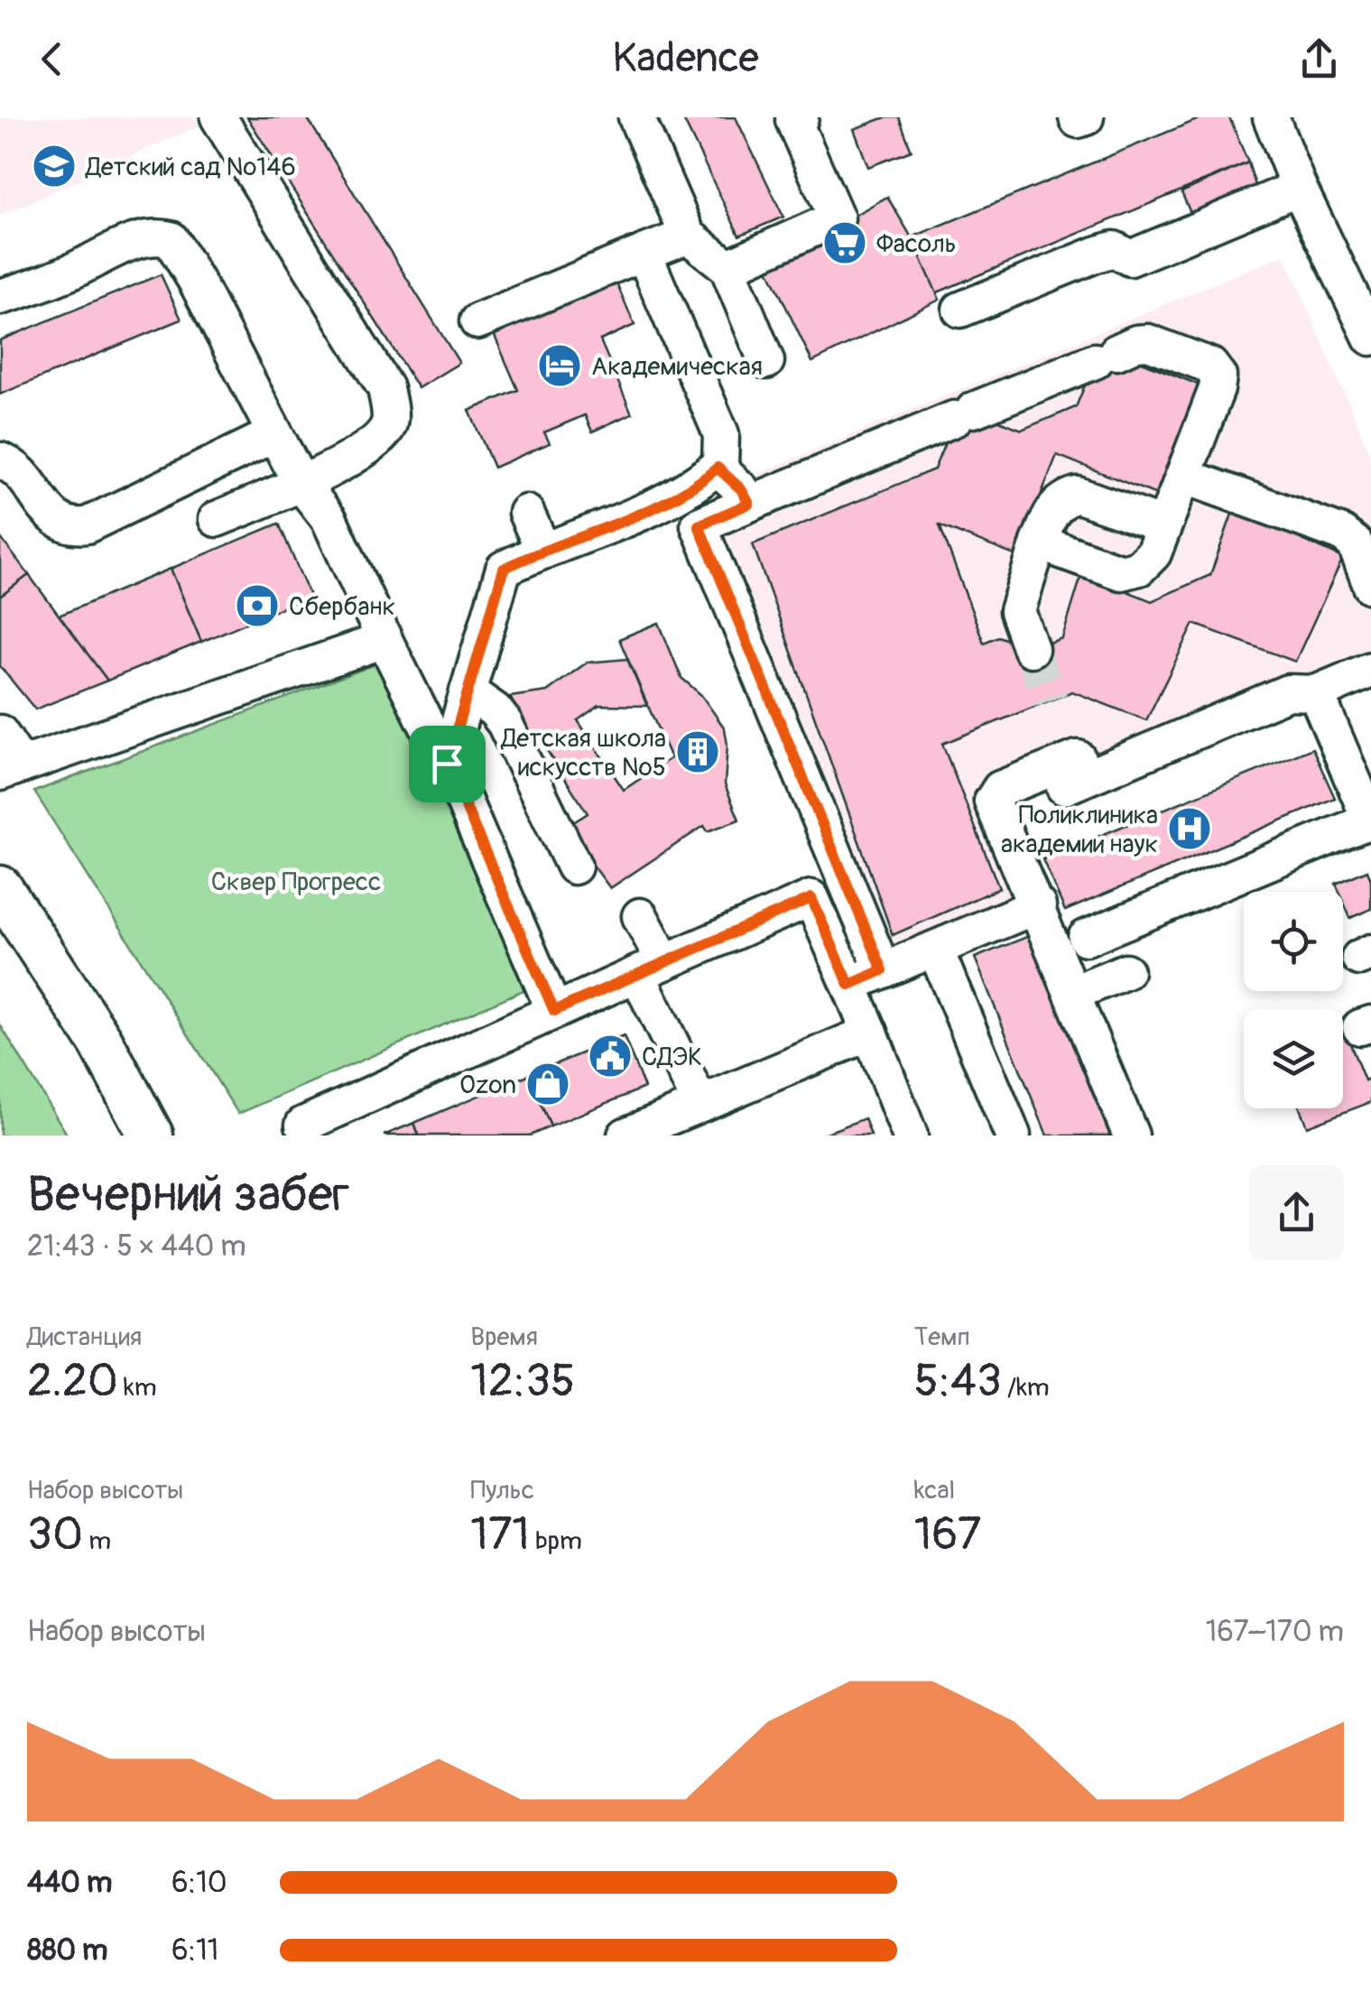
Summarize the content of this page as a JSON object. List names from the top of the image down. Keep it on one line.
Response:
{"parks":["Сквер Прогресс"],"places":{"school or university":["Детский сад №146"],"supermarket":["Фасоль"],"hotel":["Академическая"],"bank":["Сбербанк"],"building":["Детская школа искусств №5"],"hospital":["Поликлиника академии наук"],"public building":["СДЭК"],"shop":["Ozon"]},"page":{"header":"Kadence","heading":["Вечерний забег","21:43 · 5 × 440 m"],"stats":[["Дистанция","2.20 km"],["Время","12:35"],["Темп","5:43 /km"],["Набор высоты","30 m"],["Пульс","171 bpm"],["kcal","167"]],"chart":["Набор высоты","167–170 m"],"list":[{"name":"440 m","note":"6:10"},{"name":"880 m","note":"6:11"}]}}
